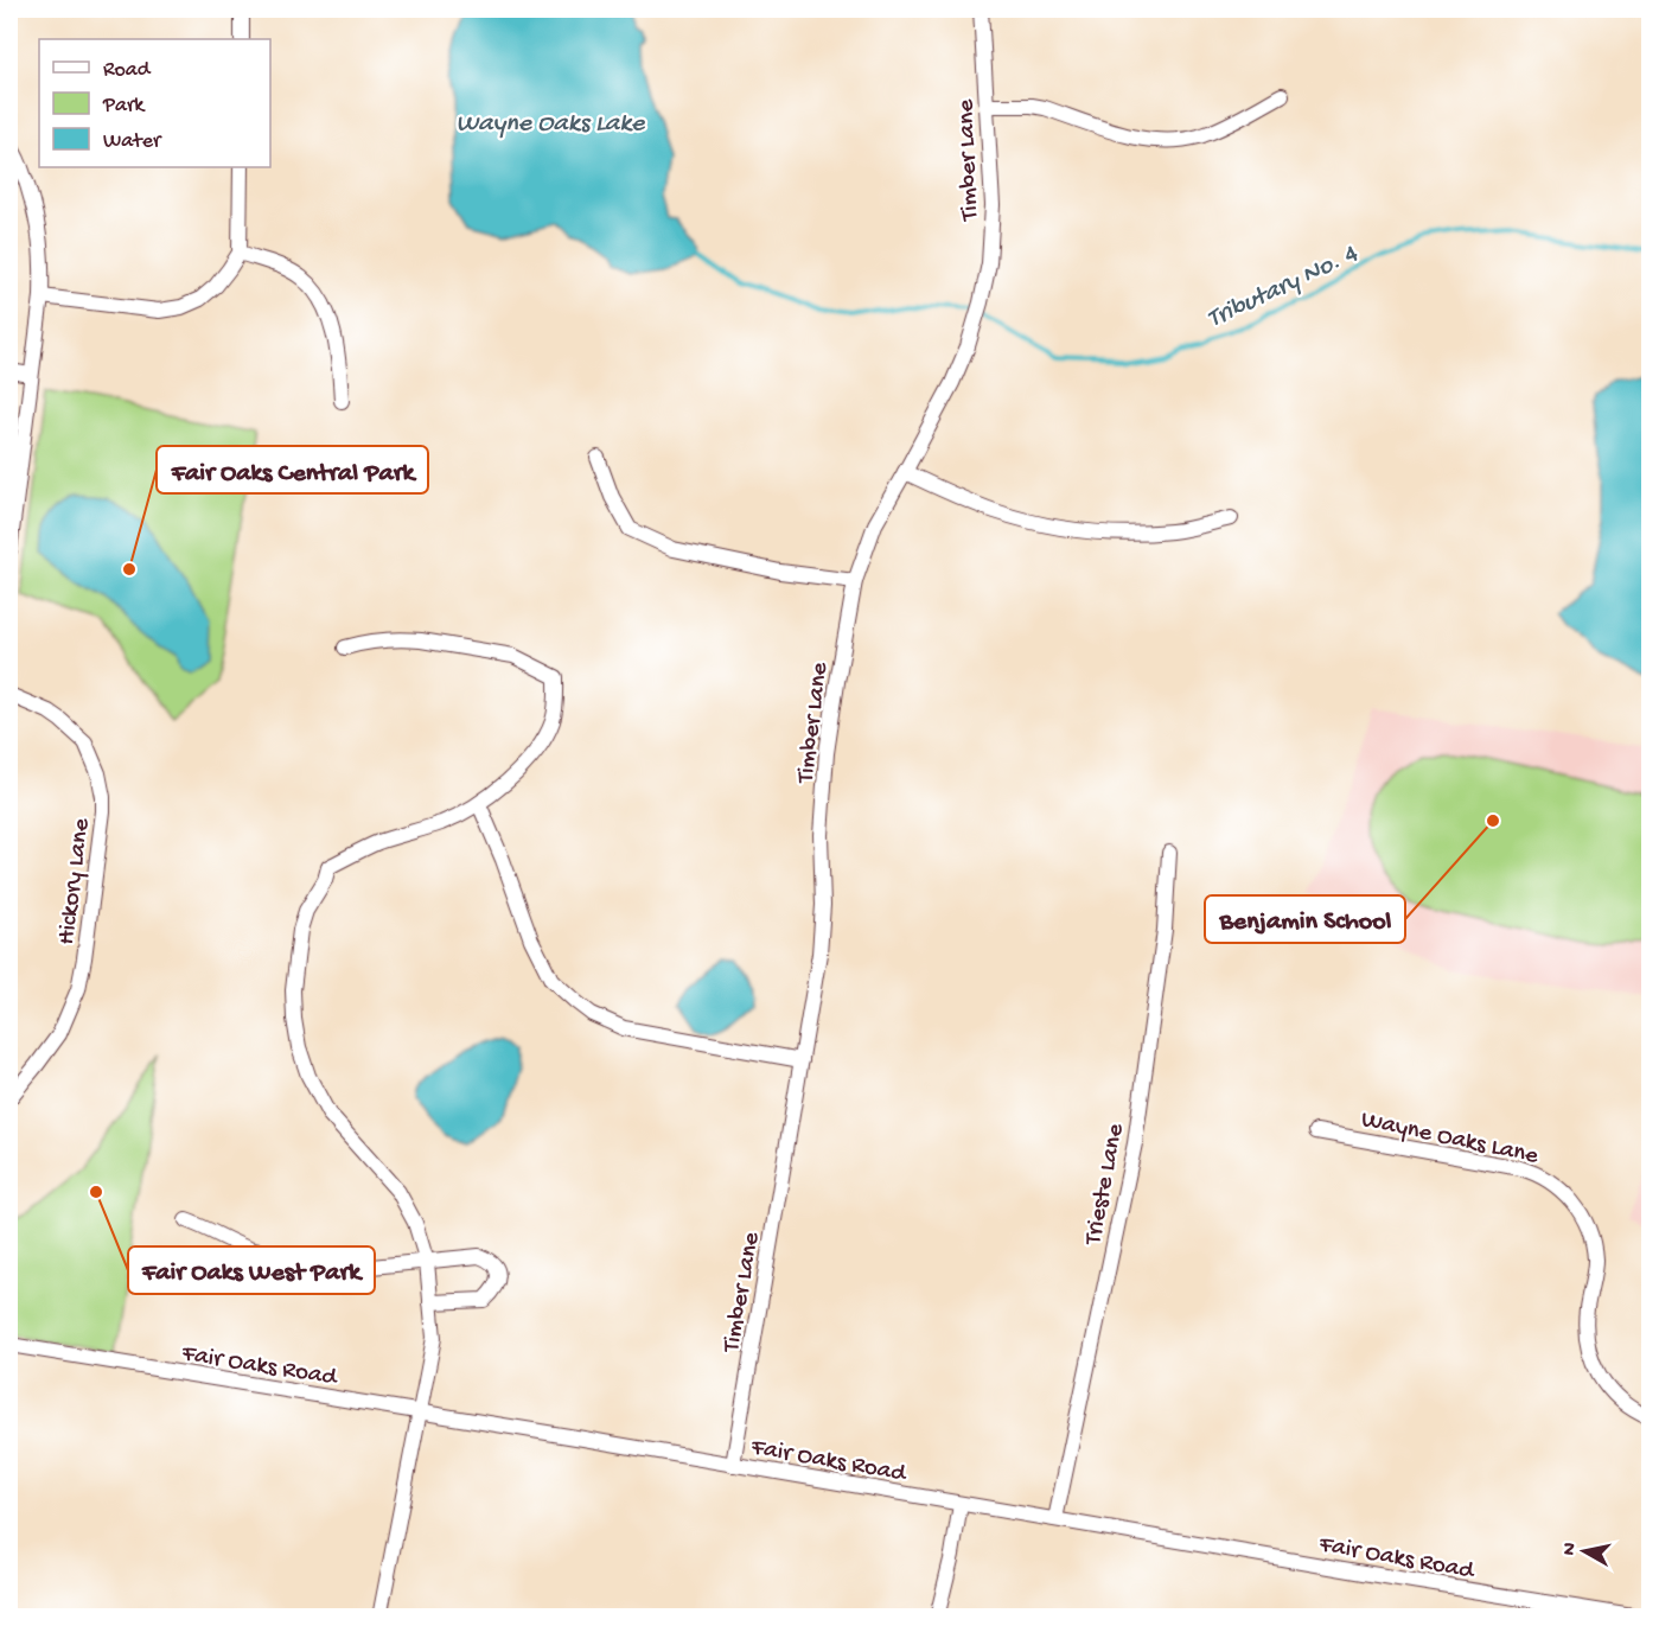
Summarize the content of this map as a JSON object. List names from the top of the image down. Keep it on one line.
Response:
{"streets":{"street":["Timber Lane","Hickory Lane","Wayne Oaks Lane","Trieste Lane","Fair Oaks Road"]},"crossings":[["Timber Lane","Fair Oaks Road"],["Trieste Lane","Fair Oaks Road"]],"water":["Wayne Oaks Lake","Tributary No. 4"],"places":["Fair Oaks Central Park","Benjamin School","Fair Oaks West Park"],"legend":["Road","Park","Water"],"north":"left"}
